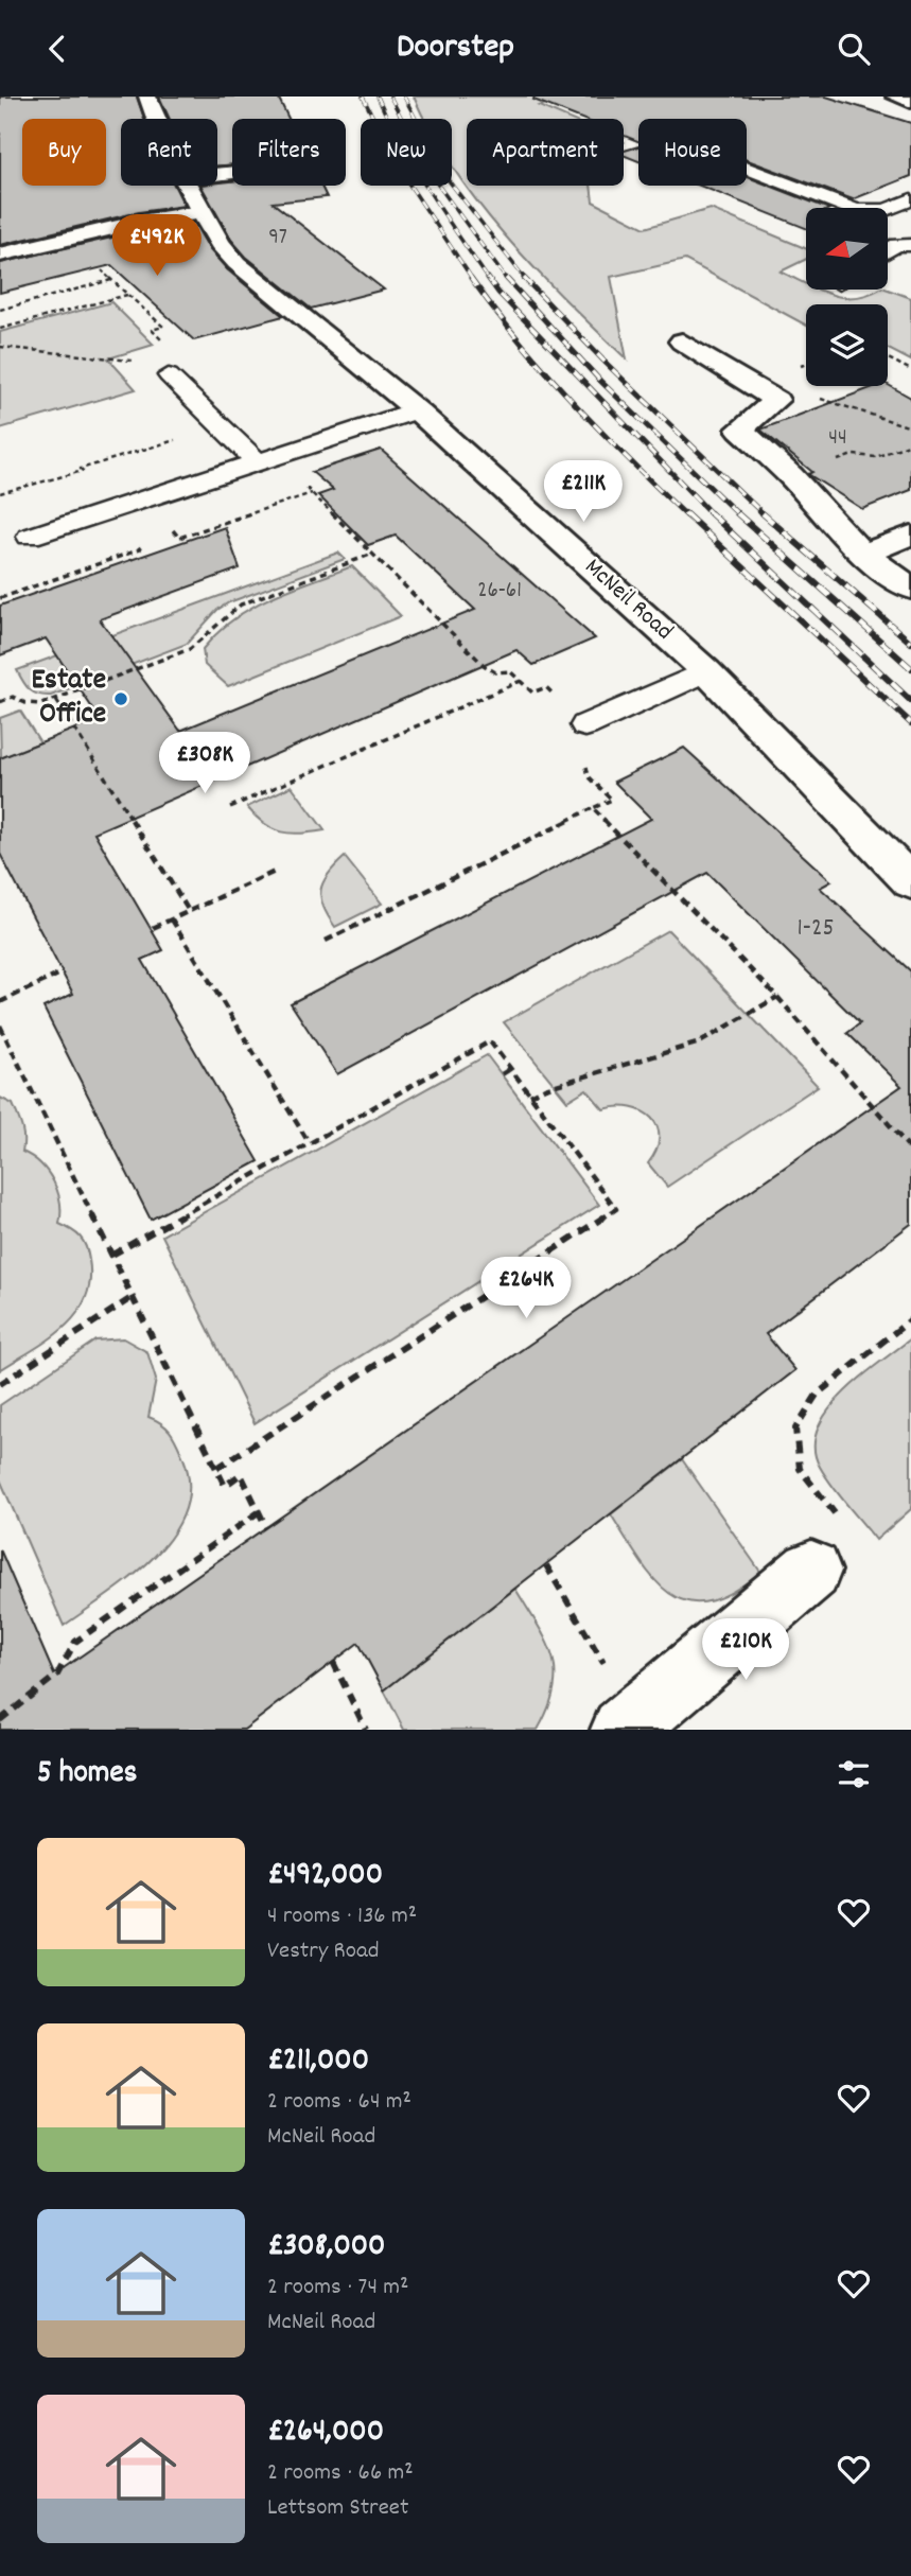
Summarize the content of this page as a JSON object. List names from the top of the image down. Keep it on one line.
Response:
{"streets":{"street":["McNeil Road"]},"places":["Estate Office"],"house_numbers":["97","44","26-61","1-25"],"north":"left","page":{"header":"Doorstep","chip":["Buy","Rent","Filters","New","Apartment","House"],"price":["£492K","£211K","£308K","£264K","£210K"],"heading":"5 homes","list":[{"name":"£492,000","note":"4 rooms · 136 m² · Vestry Road"},{"name":"£211,000","note":"2 rooms · 64 m² · McNeil Road"},{"name":"£308,000","note":"2 rooms · 74 m² · McNeil Road"},{"name":"£264,000","note":"2 rooms · 66 m² · Lettsom Street"}]}}
